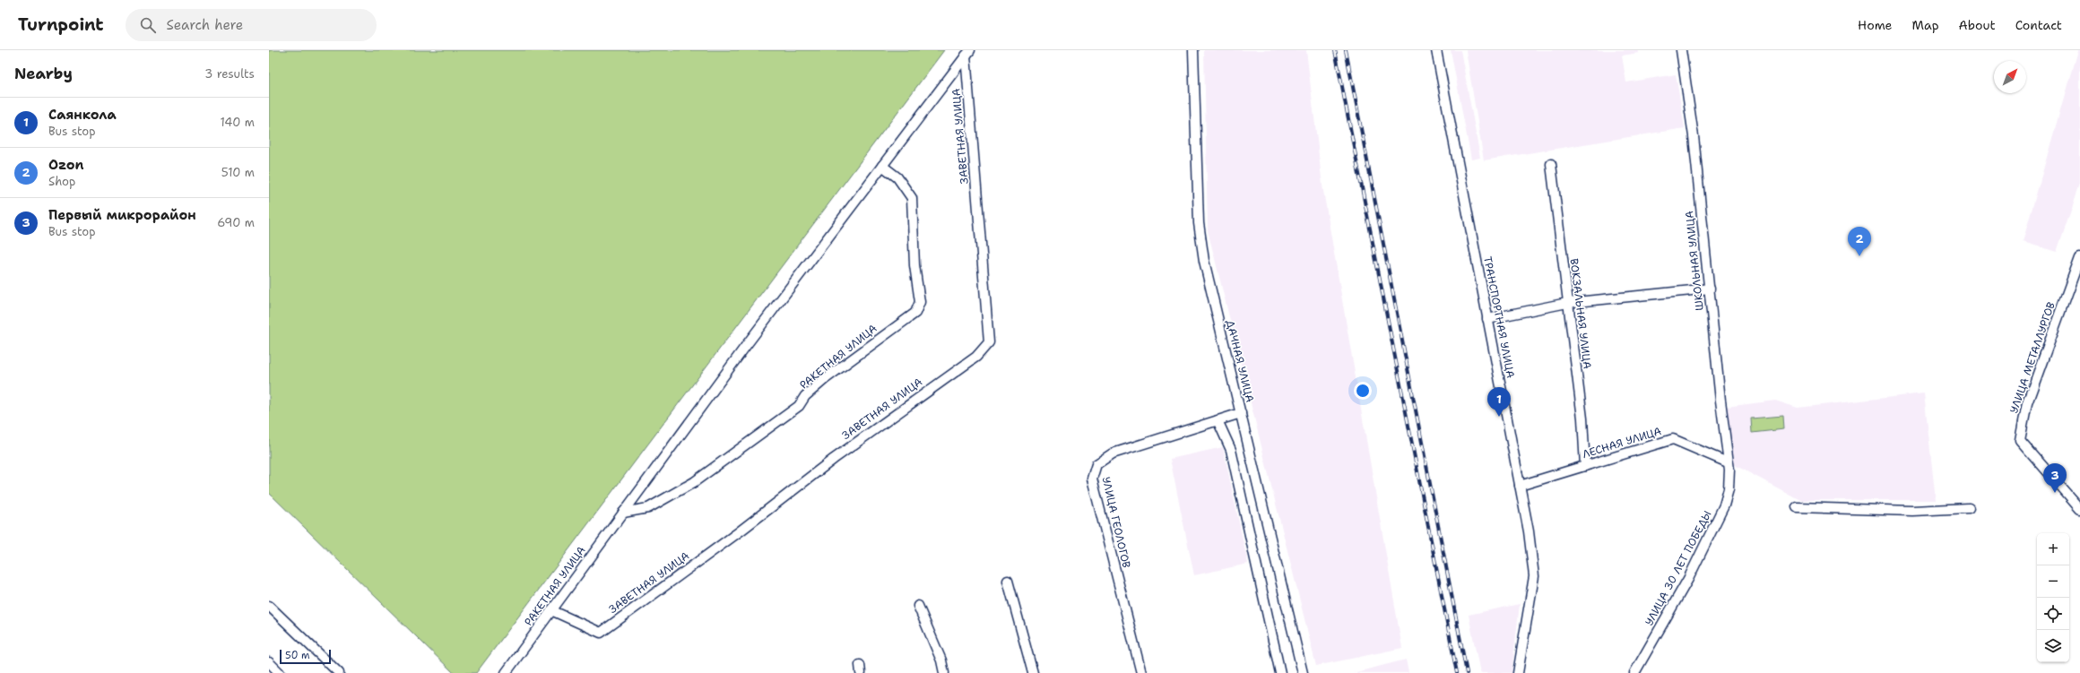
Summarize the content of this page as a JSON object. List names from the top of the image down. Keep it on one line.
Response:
{"streets":{"street":["ЗАВЕТНАЯ УЛИЦА","ШКОЛЬНАЯ УЛИЦА","ВОКЗАЛЬНАЯ УЛИЦА","ТРАНСПОРТНАЯ УЛИЦА","РАКЕТНАЯ УЛИЦА","УЛИЦА МЕТАЛЛУРГОВ","ДАЧНАЯ УЛИЦА","ЛЕСНАЯ УЛИЦА","УЛИЦА ГЕОЛОГОВ","УЛИЦА 30 ЛЕТ ПОБЕДЫ"]},"crossings":[["ЗАВЕТНАЯ УЛИЦА","РАКЕТНАЯ УЛИЦА"],["ШКОЛЬНАЯ УЛИЦА","ЛЕСНАЯ УЛИЦА"],["ШКОЛЬНАЯ УЛИЦА","УЛИЦА 30 ЛЕТ ПОБЕДЫ"],["ВОКЗАЛЬНАЯ УЛИЦА","ЛЕСНАЯ УЛИЦА"],["ТРАНСПОРТНАЯ УЛИЦА","ЛЕСНАЯ УЛИЦА"],["ДАЧНАЯ УЛИЦА","УЛИЦА ГЕОЛОГОВ"],["ЛЕСНАЯ УЛИЦА","УЛИЦА 30 ЛЕТ ПОБЕДЫ"]],"scale_bar":"50 m","north":"top right","page":{"header":"Turnpoint","search":"Search here","nav":["Home","Map","About","Contact"],"heading":["Nearby","3 results"],"list":[{"mark":"1","name":"Саянкола","note":"Bus stop","value":"140 m"},{"mark":"2","name":"Ozon","note":"Shop","value":"510 m"},{"mark":"3","name":"Первый микрорайон","note":"Bus stop","value":"690 m"}],"pins":["2","1","3"],"map_buttons":["+","−"],"scale":"50 m"}}
